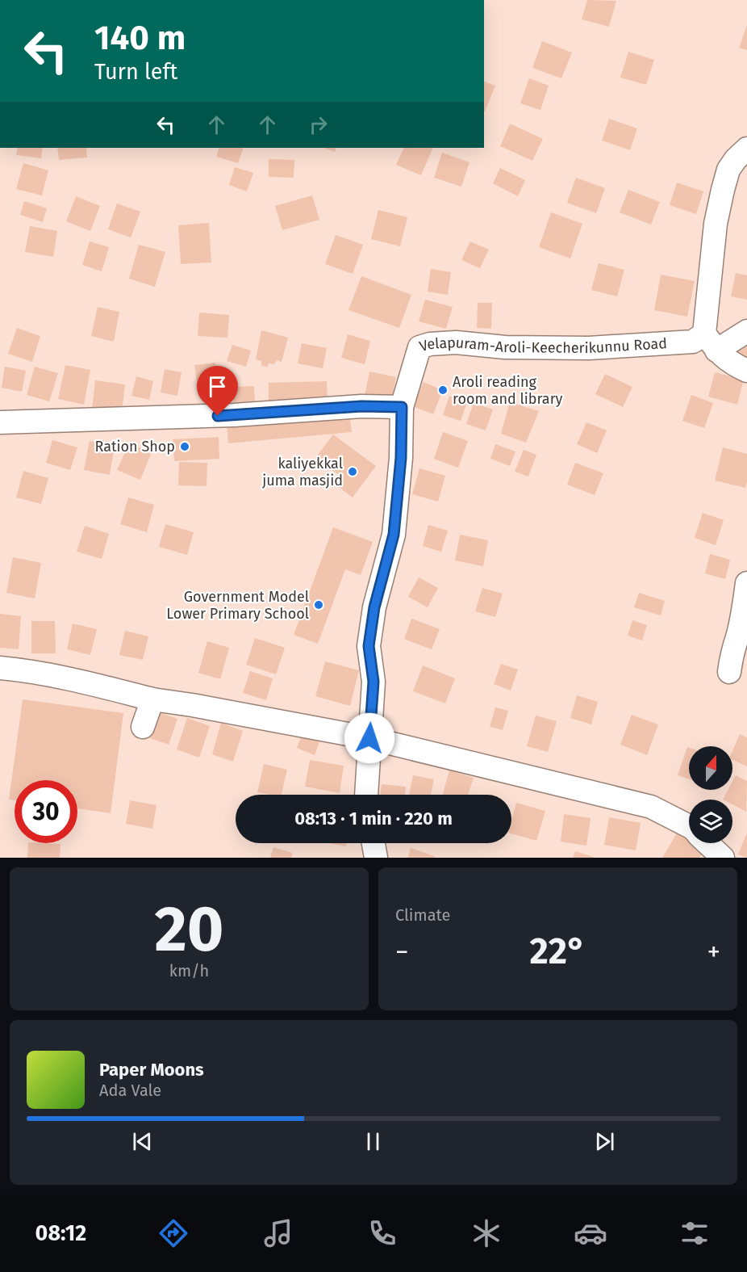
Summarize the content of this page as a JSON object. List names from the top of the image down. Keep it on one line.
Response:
{"streets":{"street":["Velapuram-Aroli-Keecherikunnu Road"]},"places":["Aroli reading room and library","Ration Shop","kaliyekkal juma masjid","Government Model Lower Primary School"],"north":"top","page":{"turn":["140 m","Turn left"],"limit":"30","trip":"08:13 · 1 min · 220 m","tile":[["20","km/h"],"Climate"],"heat":["−","22°","+"],"song":["Paper Moons","Ada Vale"],"tabs":"08:12"}}
